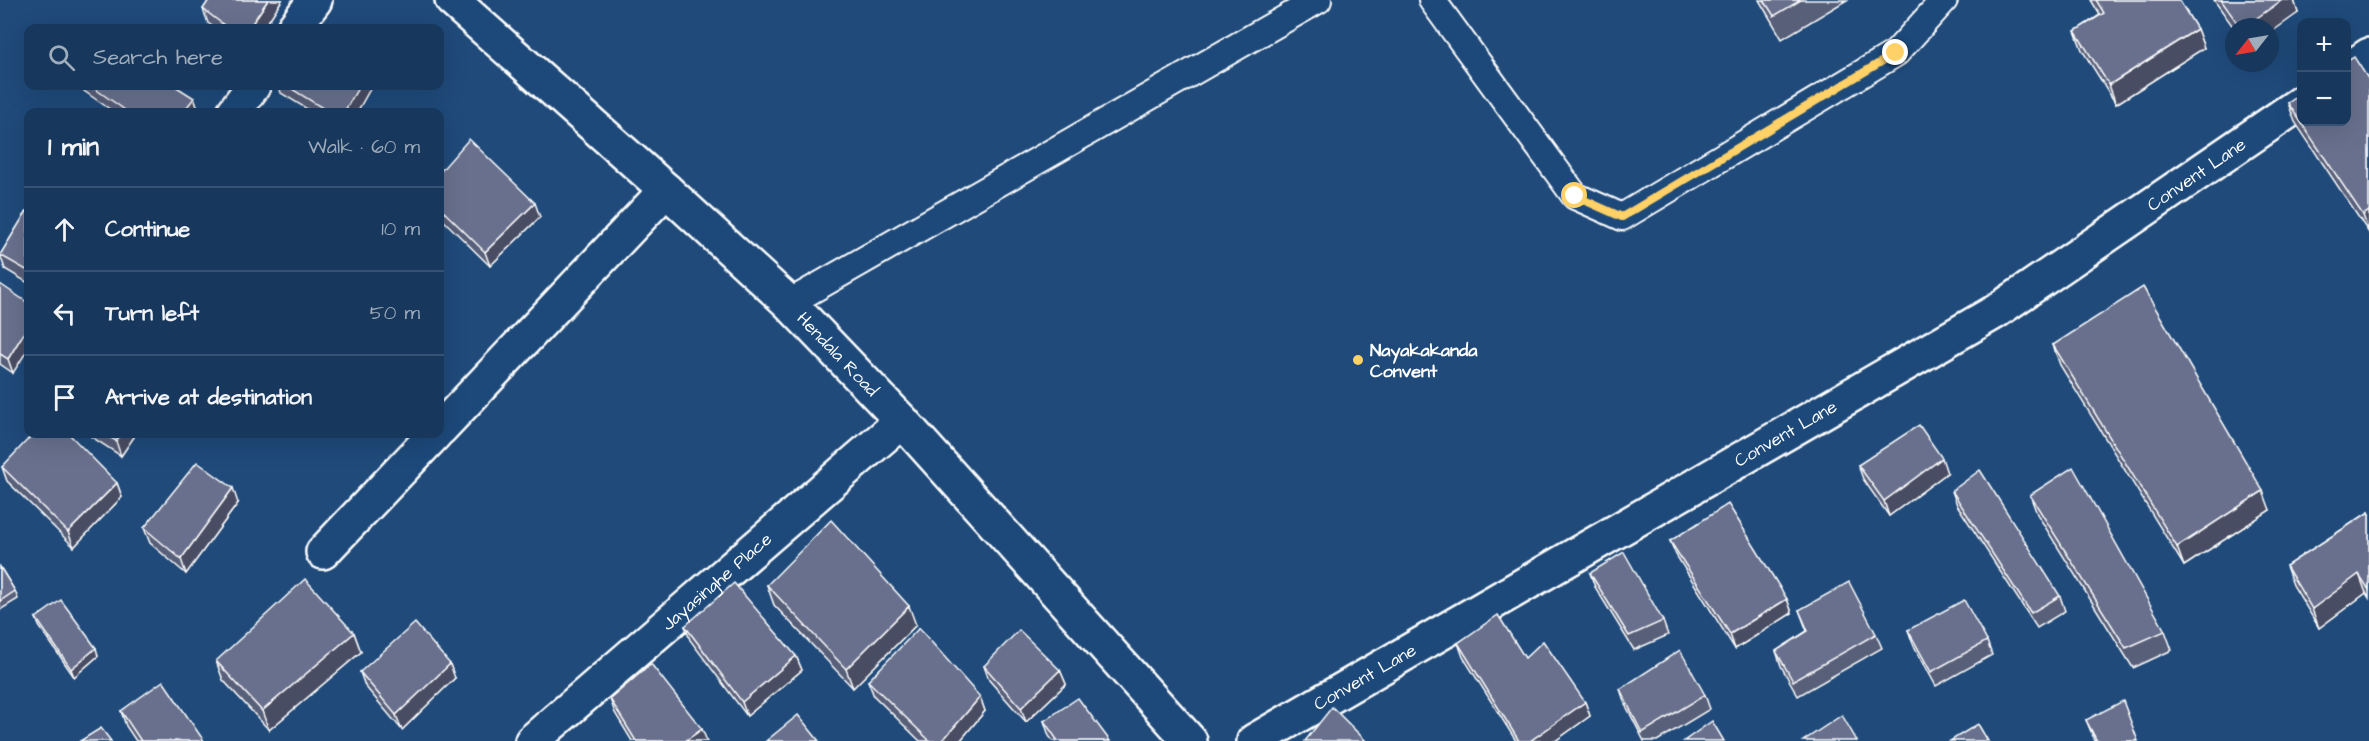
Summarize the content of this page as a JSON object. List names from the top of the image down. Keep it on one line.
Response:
{"streets":{"street":["Convent Lane","Hendala Road","Jayasinghe Place"]},"crossings":[["Hendala Road","Jayasinghe Place"]],"places":["Nayakakanda Convent"],"north":"bottom left","page":{"map_buttons":["+","−"],"search":"Search here","heading":["1 min","Walk · 60 m"],"list":[["Continue","10 m"],["Turn left","50 m"],"Arrive at destination"]}}
